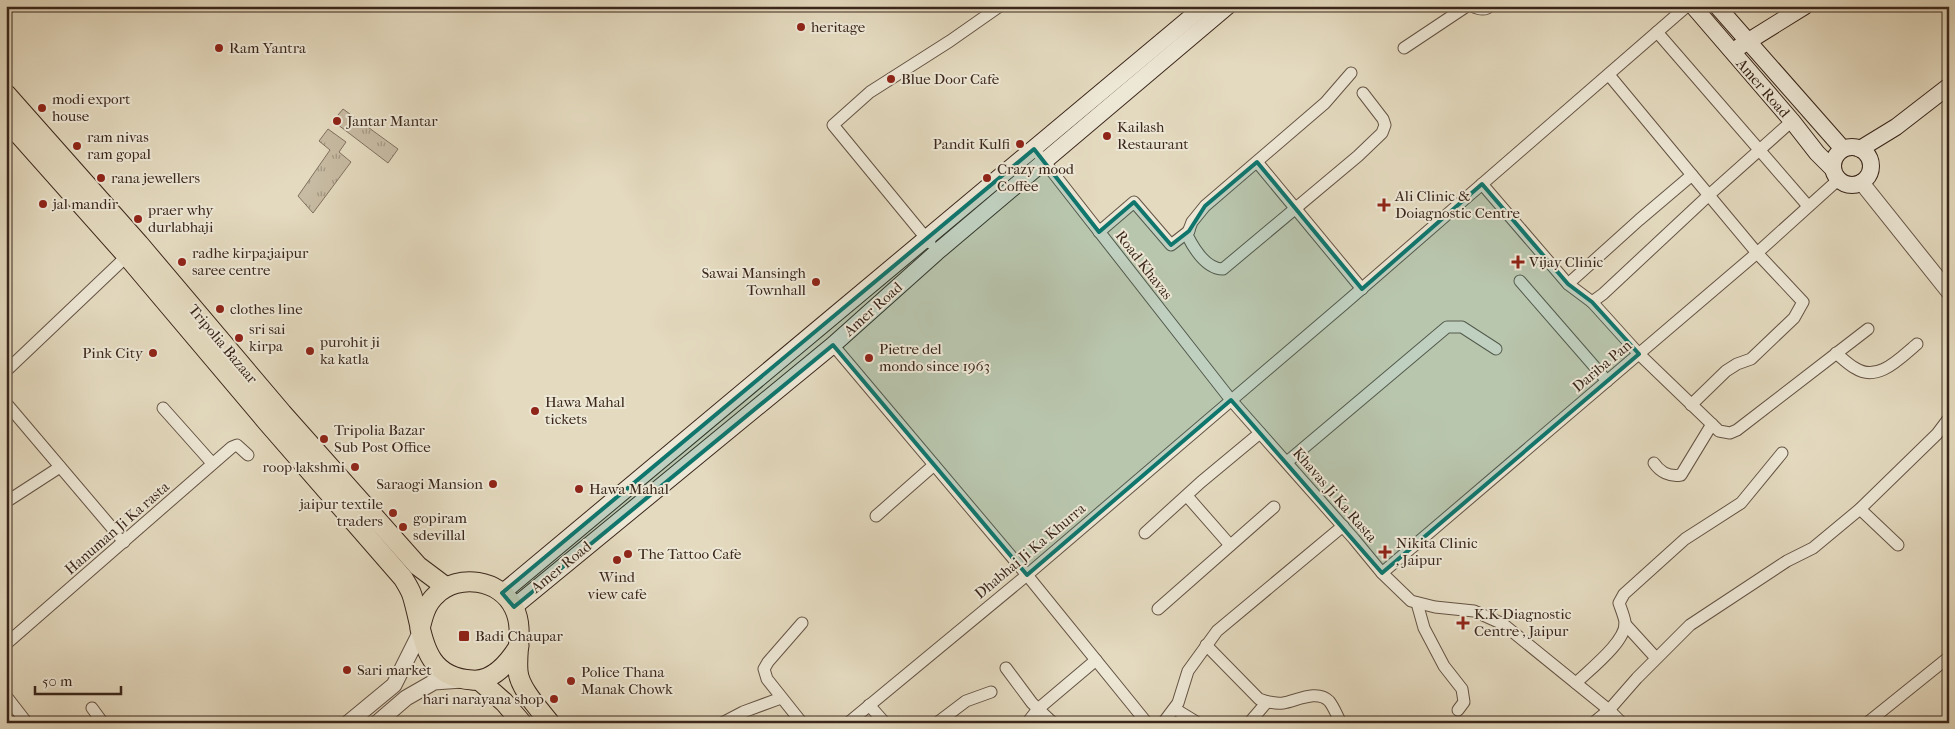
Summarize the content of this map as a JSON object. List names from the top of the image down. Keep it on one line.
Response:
{"streets":{"main road":["Amer Road","Tripolia Bazaar"],"street":["Road Khavas","Dariba Pan","Khavas Ji Ka Rasta","Hanuman Ji Ka rasta","Dhabhai Ji Ka Khurra"]},"crossings":[["Amer Road","Road Khavas"],["Amer Road","Tripolia Bazaar"],["Amer Road","Dariba Pan"],["Road Khavas","Khavas Ji Ka Rasta"],["Road Khavas","Dhabhai Ji Ka Khurra"],["Dariba Pan","Khavas Ji Ka Rasta"],["Khavas Ji Ka Rasta","Dhabhai Ji Ka Khurra"]],"places":{"other":["heritage","Ram Yantra","Blue Door Cafe","modi export house","Jantar Mantar","Kailash Restaurant","Pandit Kulfi","ram nivas ram gopal","rana jewellers","Crazy mood Coffee","jal mandir","praer why durlabhaji","radhe kirpa;jaipur saree centre","Sawai Mansingh Townhall","clothes line","sri sai kirpa","purohit ji ka katla","Pink City","Pietre del mondo since 1963","Hawa Mahal tickets","Tripolia Bazar Sub Post Office","roop lakshmi","Saraogi Mansion","Hawa Mahal","jaipur textile traders","gopiram sdevillal","The Tattoo Cafe","Wind view cafe","Sari market","Police Thana Manak Chowk","hari narayana shop"],"health":["Ali Clinic & Doiagnostic Centre","Vijay Clinic","Nikita Clinic , Jaipur","K.K Diagnostic Centre , Jaipur"],"transit":["Badi Chaupar"]},"scale_bar":"50 m"}
